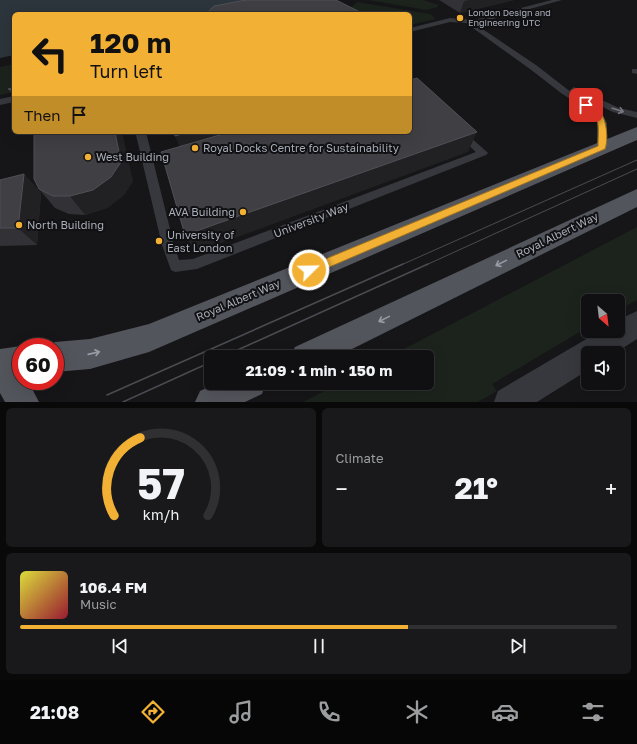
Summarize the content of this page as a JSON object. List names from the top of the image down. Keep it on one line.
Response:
{"streets":{"main road":["Royal Albert Way"],"lane":["University Way"]},"places":["London Design and Engineering UTC","Royal Docks Centre for Sustainability","West Building","AVA Building","North Building","University of East London"],"north":"bottom right","page":{"turn":["120 m","Turn left"],"then":"Then","limit":"60","trip":"21:09 · 1 min · 150 m","tile":"Climate","heat":["−","21°","+"],"song":["106.4 FM","Music"],"tabs":"21:08","gauge":["57","km/h"]}}
